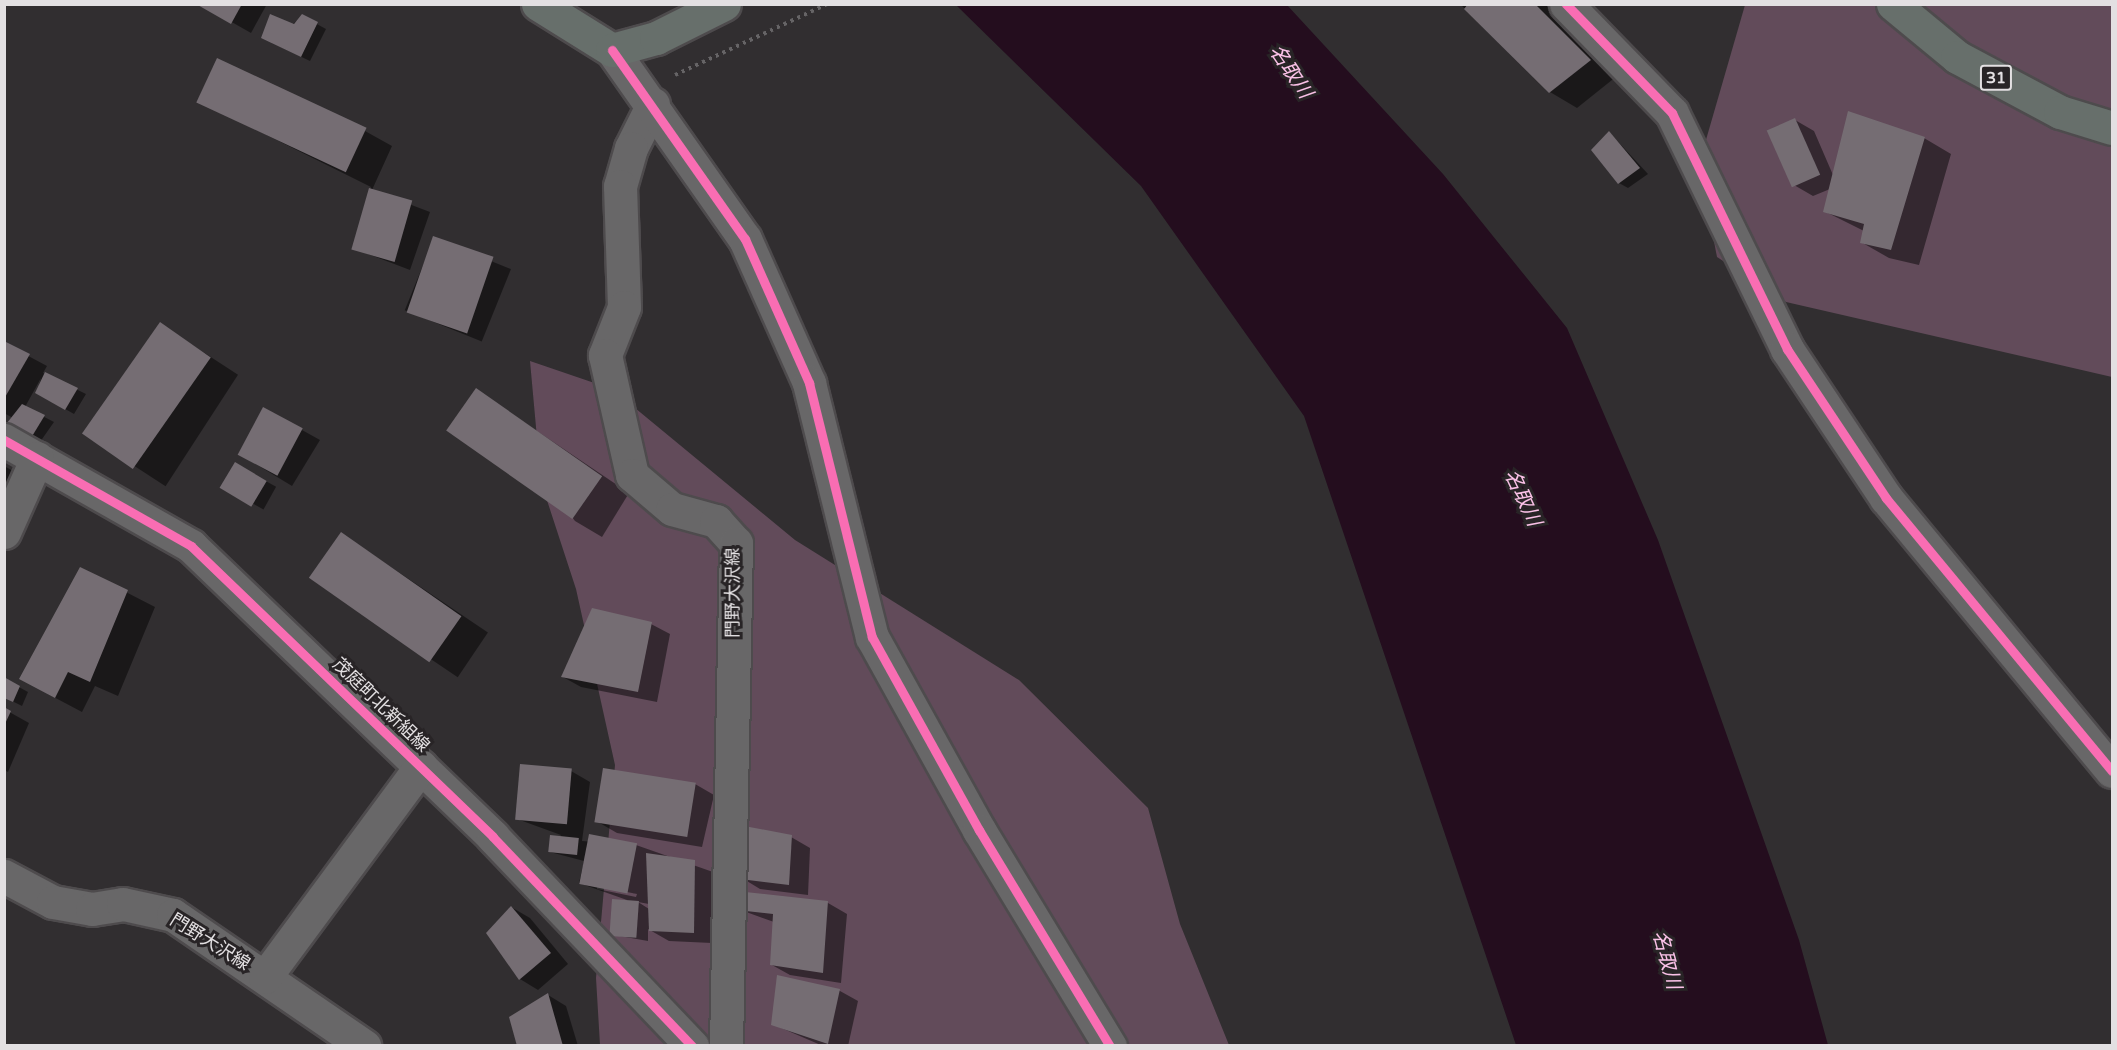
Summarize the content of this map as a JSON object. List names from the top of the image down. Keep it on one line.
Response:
{"streets":{"main road":["31"],"street":["門野大沢線","茂庭町北新組線"]},"water":["名取川"]}
